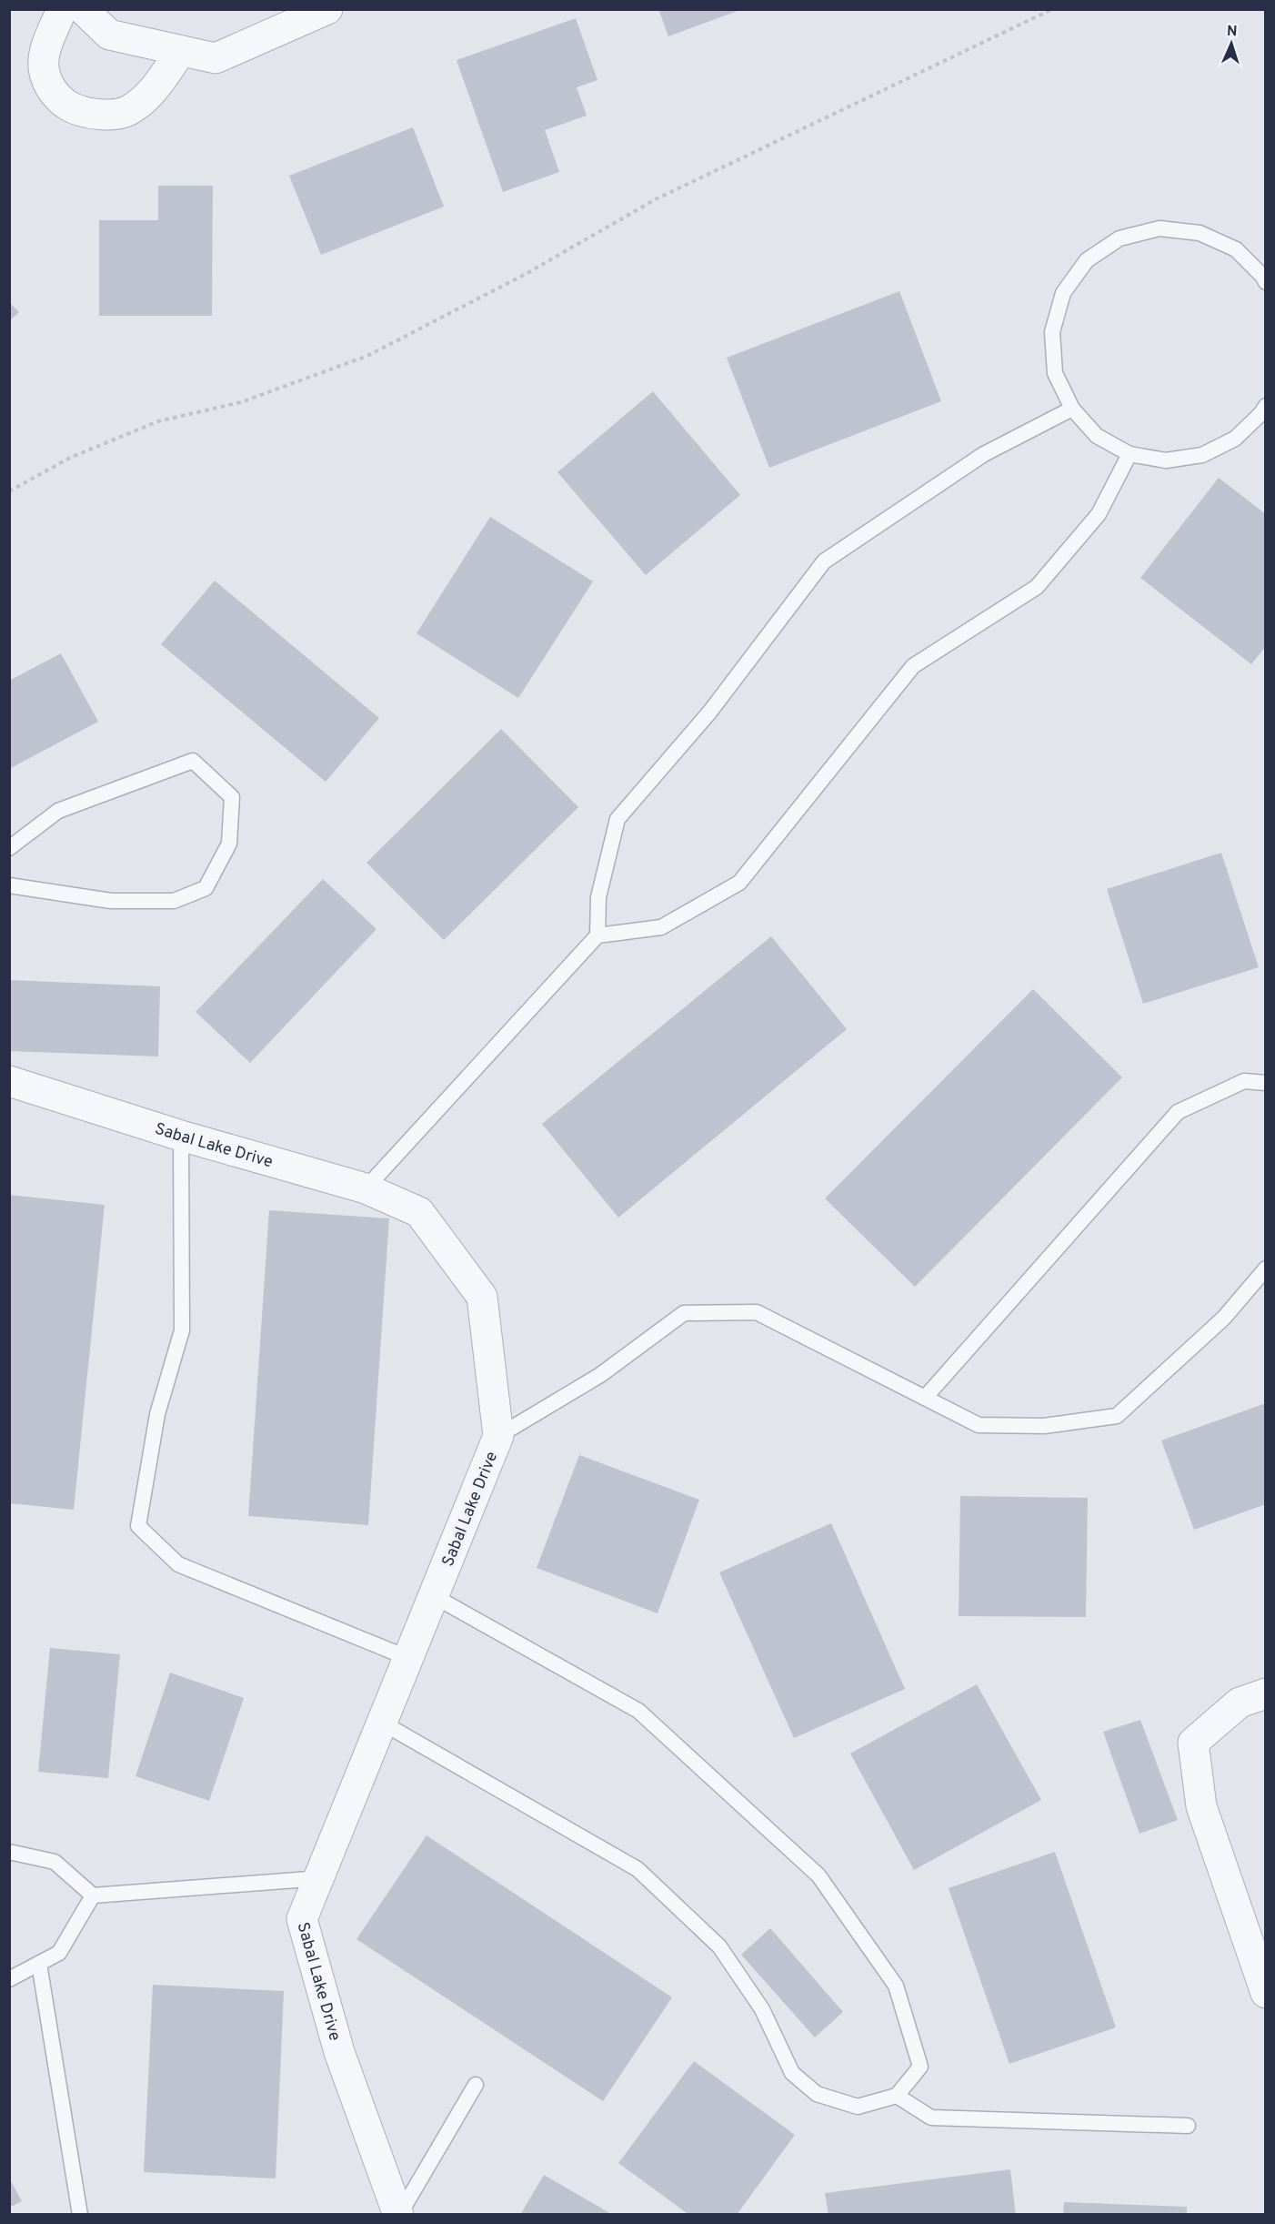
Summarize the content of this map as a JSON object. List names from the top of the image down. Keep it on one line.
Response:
{"streets":{"street":["Sabal Lake Drive"]},"north":"top"}
